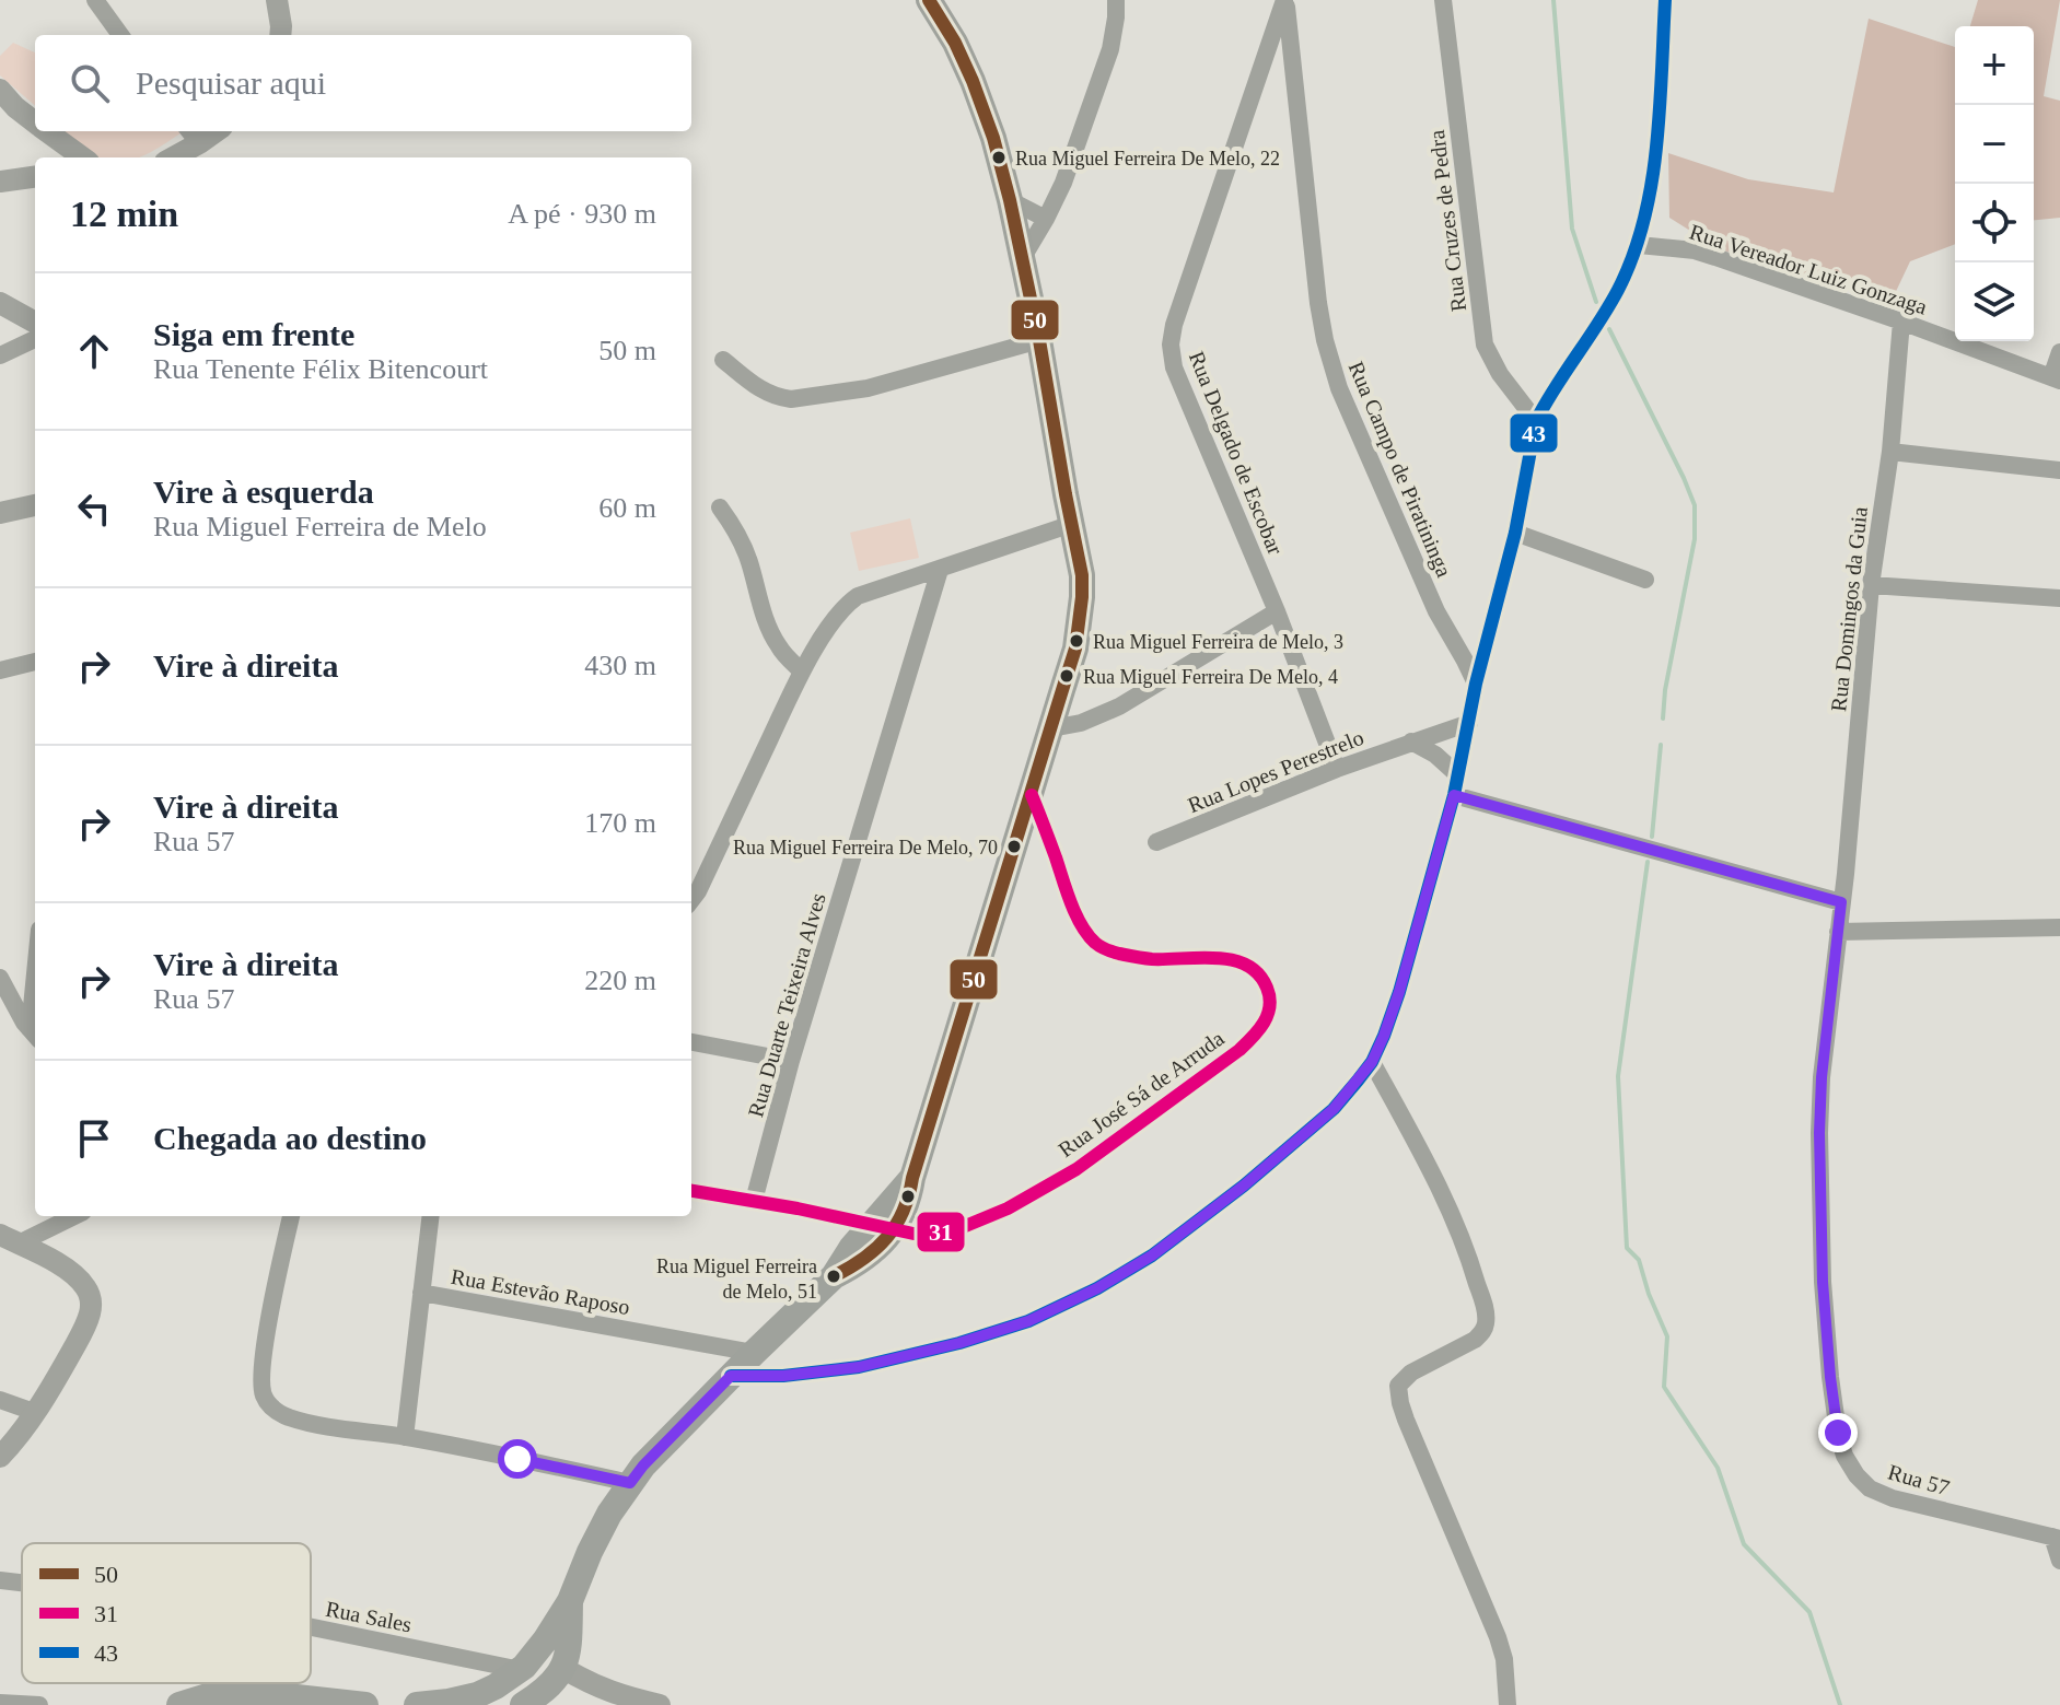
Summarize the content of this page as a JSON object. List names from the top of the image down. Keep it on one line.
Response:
{"streets":{"street":["Rua Cruzes de Pedra","Rua Vereador Luiz Gonzaga","Rua Delgado de Escobar","Rua Campo de Piratininga","Rua Domingos da Guia","Rua Lopes Perestrelo","Rua Duarte Teixeira Alves","Rua José Sá de Arruda","Rua Estevão Raposo","Rua 57","Rua Sales"]},"crossings":[["Rua Vereador Luiz Gonzaga","Rua Domingos da Guia"],["Rua Delgado de Escobar","Rua Campo de Piratininga"],["Rua Delgado de Escobar","Rua Lopes Perestrelo"],["Rua Domingos da Guia","Rua 57"]],"places":["Rua Miguel Ferreira De Melo, 22","Rua Miguel Ferreira de Melo, 3","Rua Miguel Ferreira De Melo, 4","Rua Miguel Ferreira De Melo, 70","Rua Miguel Ferreira de Melo, 51"],"lines":["transit line 50","transit line 43","transit line 31"],"legend":["50","31","43"],"page":{"map_buttons":["+","−"],"search":"Pesquisar aqui","heading":["12 min","A pé · 930 m"],"list":[["Siga em frente","Rua Tenente Félix Bitencourt","50 m"],["Vire à esquerda","Rua Miguel Ferreira de Melo","60 m"],["Vire à direita","430 m"],["Vire à direita","Rua 57","170 m"],["Vire à direita","Rua 57","220 m"],"Chegada ao destino"]}}
